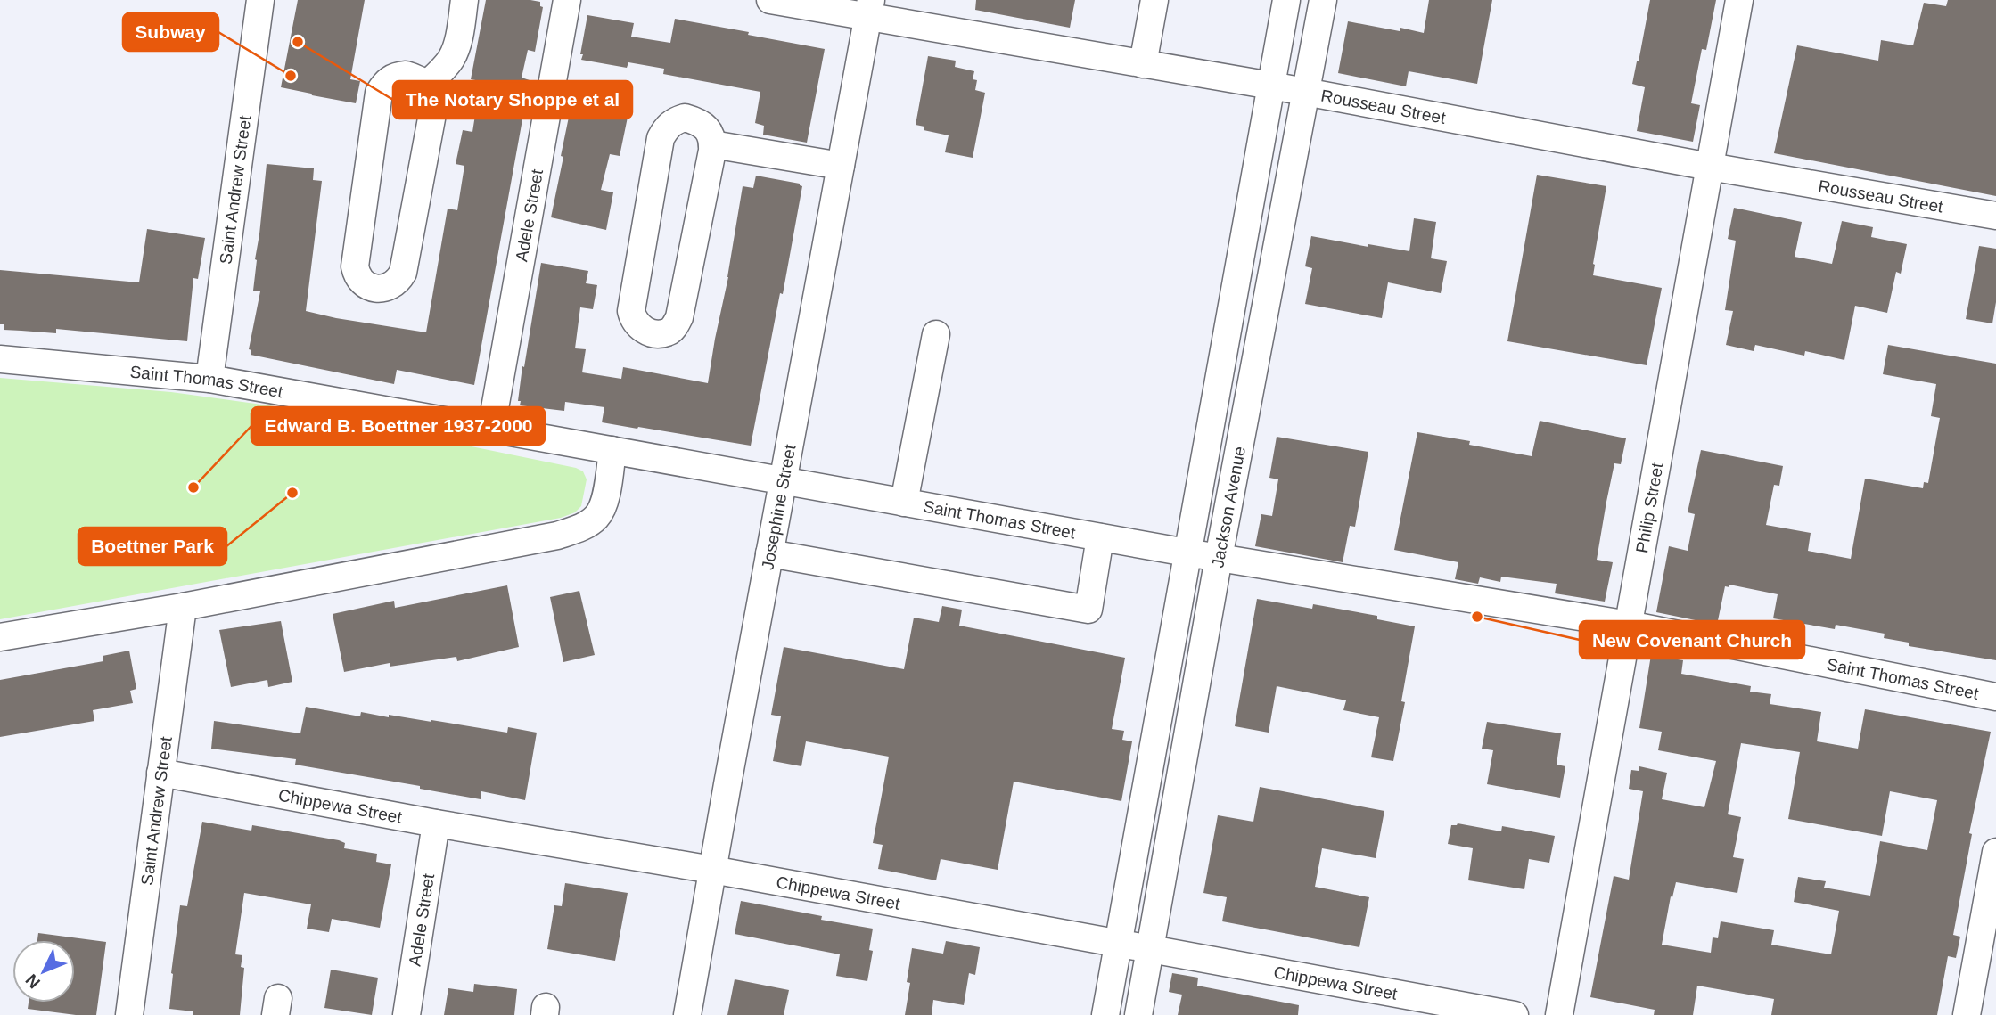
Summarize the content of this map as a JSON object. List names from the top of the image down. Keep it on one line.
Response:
{"streets":{"street":["Rousseau Street","Saint Andrew Street","Adele Street","Saint Thomas Street","Josephine Street","Jackson Avenue","Philip Street","Chippewa Street"]},"crossings":[["Rousseau Street","Josephine Street"],["Rousseau Street","Jackson Avenue"],["Rousseau Street","Philip Street"],["Saint Andrew Street","Saint Thomas Street"],["Saint Andrew Street","Chippewa Street"],["Adele Street","Saint Thomas Street"],["Adele Street","Chippewa Street"],["Saint Thomas Street","Josephine Street"],["Saint Thomas Street","Jackson Avenue"],["Saint Thomas Street","Philip Street"],["Josephine Street","Chippewa Street"],["Jackson Avenue","Chippewa Street"]],"places":["The Notary Shoppe et al","Subway","Edward B. Boettner 1937-2000","Boettner Park","New Covenant Church"],"north":"bottom left"}
